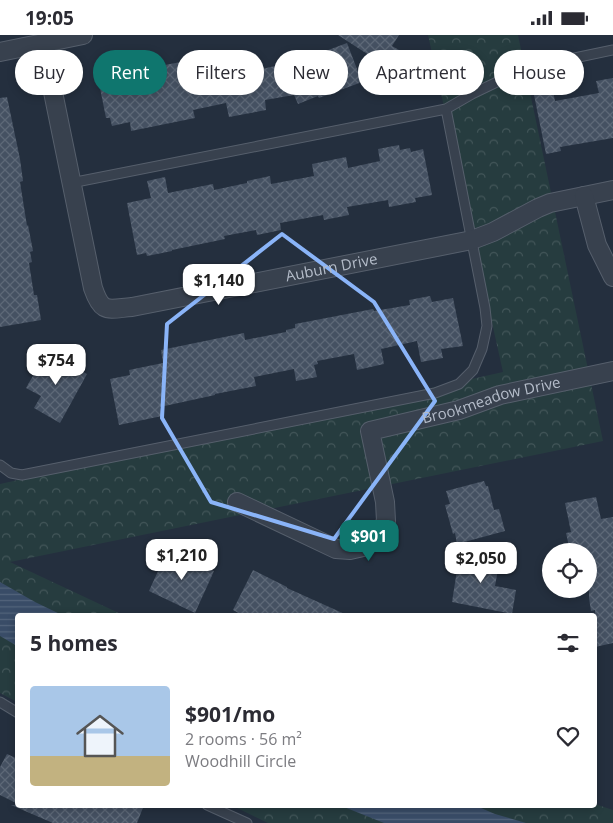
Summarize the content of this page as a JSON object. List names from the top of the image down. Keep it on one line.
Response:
{"streets":{"street":["Auburn Drive","Brookmeadow Drive"]},"page":{"status":"19:05","chip":["Buy","Rent","Filters","New","Apartment","House"],"price":["$1,140","$754","$901","$1,210","$2,050"],"heading":"5 homes","list":[{"name":"$901/mo","note":"2 rooms · 56 m² · Woodhill Circle"}]}}
